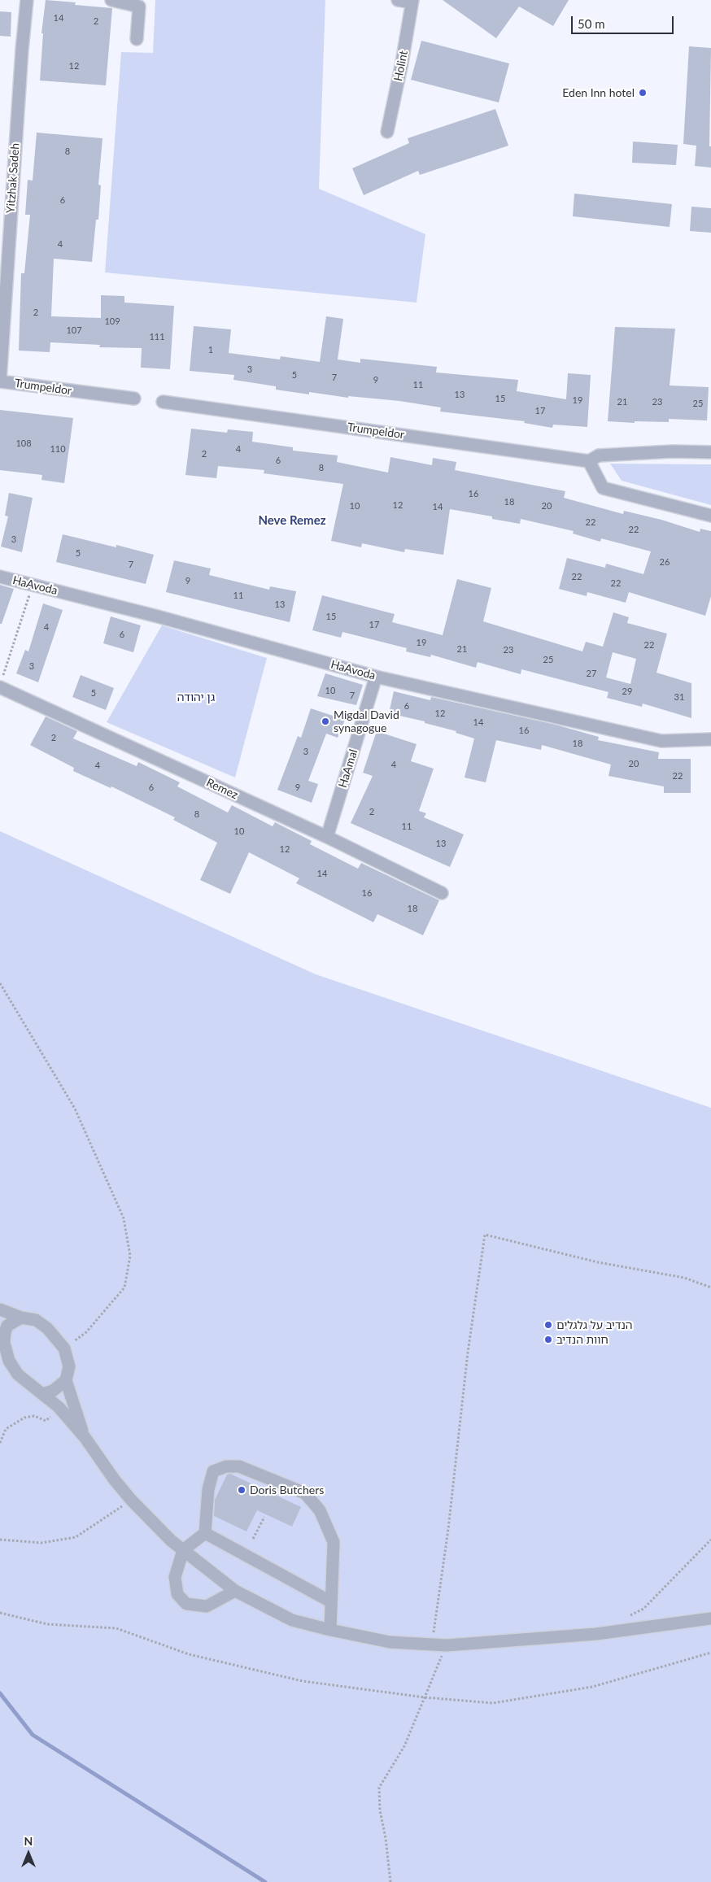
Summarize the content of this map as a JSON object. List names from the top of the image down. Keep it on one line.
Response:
{"streets":{"street":["Holint","Yitzhak Sadeh","Trumpeldor","HaAvoda","HaAmal","Remez"]},"crossings":[["Yitzhak Sadeh","Trumpeldor"],["HaAvoda","HaAmal"],["HaAmal","Remez"]],"districts":["Neve Remez"],"parks":["גן יהודה"],"places":["Eden Inn hotel","Migdal David synagogue","הנדיב על גלגלים","חוות הנדיב","Doris Butchers"],"house_numbers":["14","2","12","8","6","4","2","109","107","111","1","3","5","7","9","11","13","15","19","21","23","25","17","108","110","4","2","6","8","16","18","12","10","20","14","22","22","3","5","26","7","22","9","22","11","13","15","17","4","6","19","22","21","23","25","3","27","10","29","5","7","31","6","12","14","16","2","18","3","20","4","4","22","6","9","2","8","11","10","13","12","14","16","18"],"scale_bar":"50 m","north":"top"}
